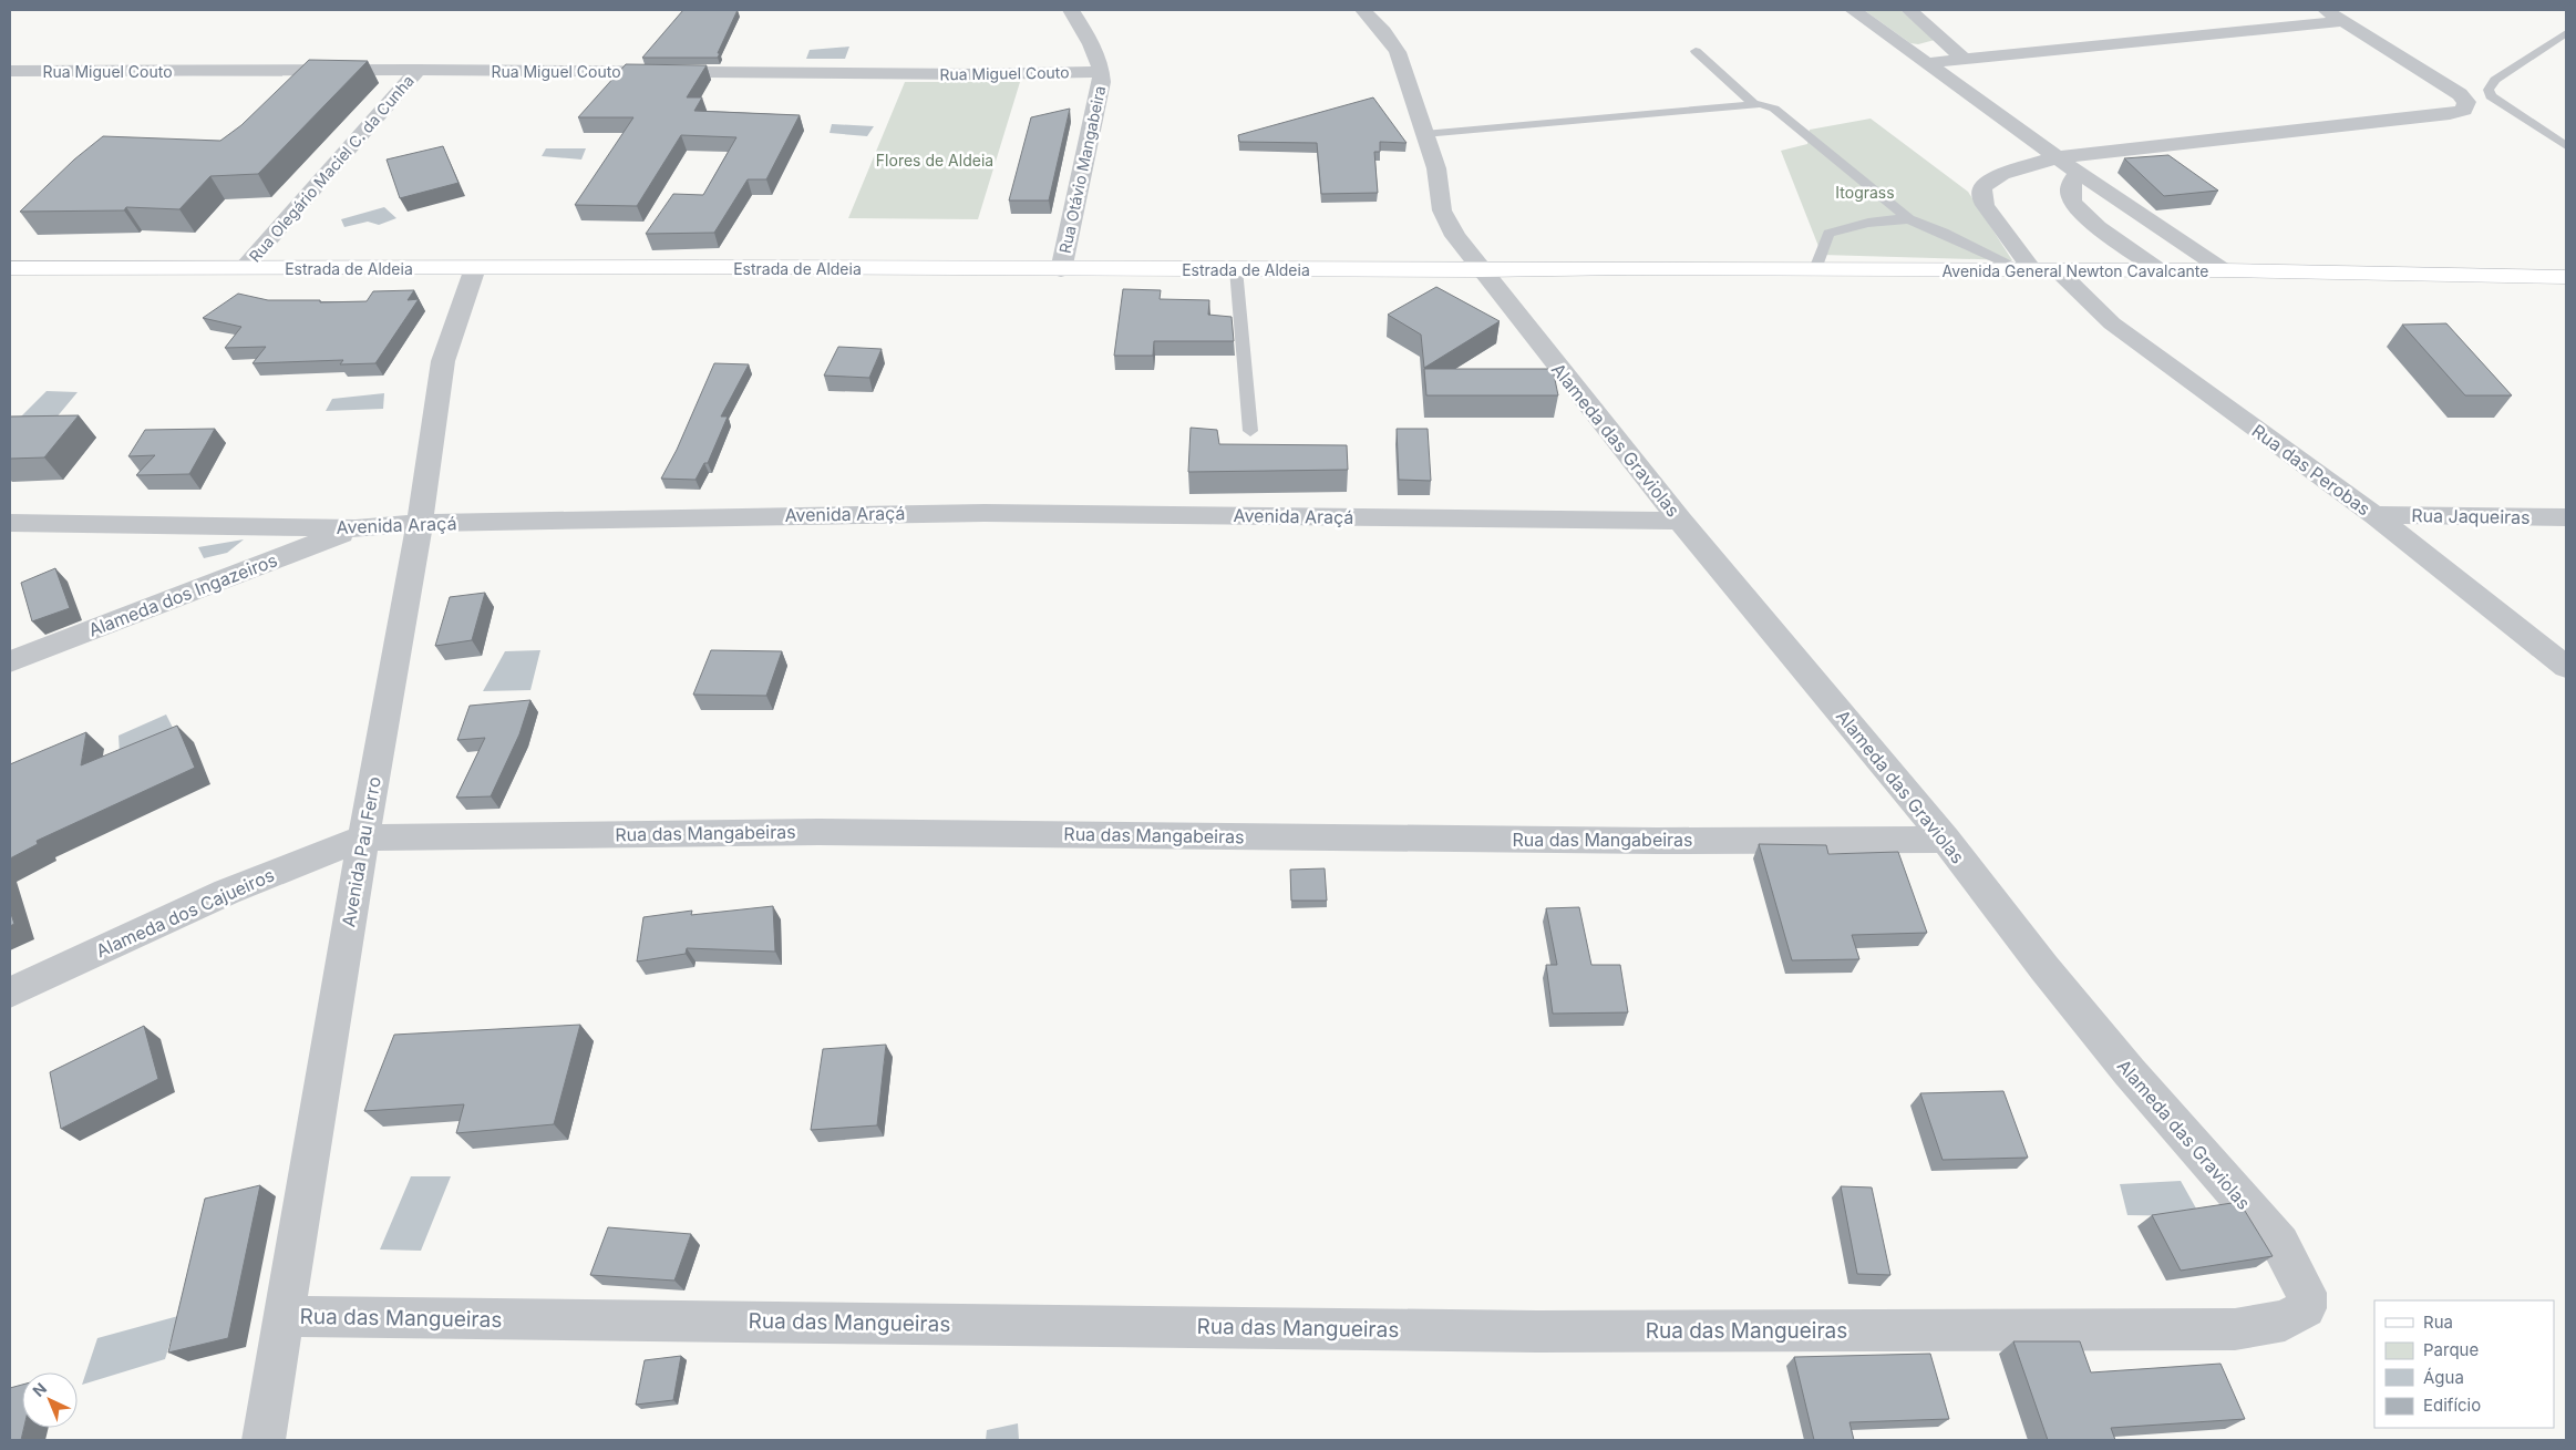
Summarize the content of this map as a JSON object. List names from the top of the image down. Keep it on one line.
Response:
{"streets":{"main road":["Estrada de Aldeia","Avenida General Newton Cavalcante"],"street":["Rua Miguel Couto","Rua Olegário Maciel C. da Cunha","Rua Otávio Mangabeira","Alameda das Graviolas","Rua das Perobas","Avenida Araçá","Rua Jaqueiras","Alameda dos Ingazeiros","Rua das Mangabeiras","Avenida Pau Ferro","Alameda dos Cajueiros","Rua das Mangueiras"]},"crossings":[["Rua Miguel Couto","Rua Olegário Maciel C. da Cunha"],["Rua Miguel Couto","Rua Otávio Mangabeira"],["Rua Olegário Maciel C. da Cunha","Estrada de Aldeia"],["Rua Otávio Mangabeira","Estrada de Aldeia"],["Estrada de Aldeia","Avenida General Newton Cavalcante"],["Estrada de Aldeia","Alameda das Graviolas"],["Estrada de Aldeia","Avenida Pau Ferro"],["Avenida General Newton Cavalcante","Rua das Perobas"],["Alameda das Graviolas","Avenida Araçá"],["Alameda das Graviolas","Rua das Mangabeiras"],["Alameda das Graviolas","Rua das Mangueiras"],["Rua das Perobas","Rua Jaqueiras"],["Avenida Araçá","Alameda dos Ingazeiros"],["Avenida Araçá","Avenida Pau Ferro"],["Rua das Mangabeiras","Avenida Pau Ferro"],["Rua das Mangabeiras","Alameda dos Cajueiros"],["Avenida Pau Ferro","Alameda dos Cajueiros"],["Avenida Pau Ferro","Rua das Mangueiras"]],"parks":["Flores de Aldeia","Itograss"],"legend":["Rua","Parque","Água","Edifício"],"north":"top left"}
